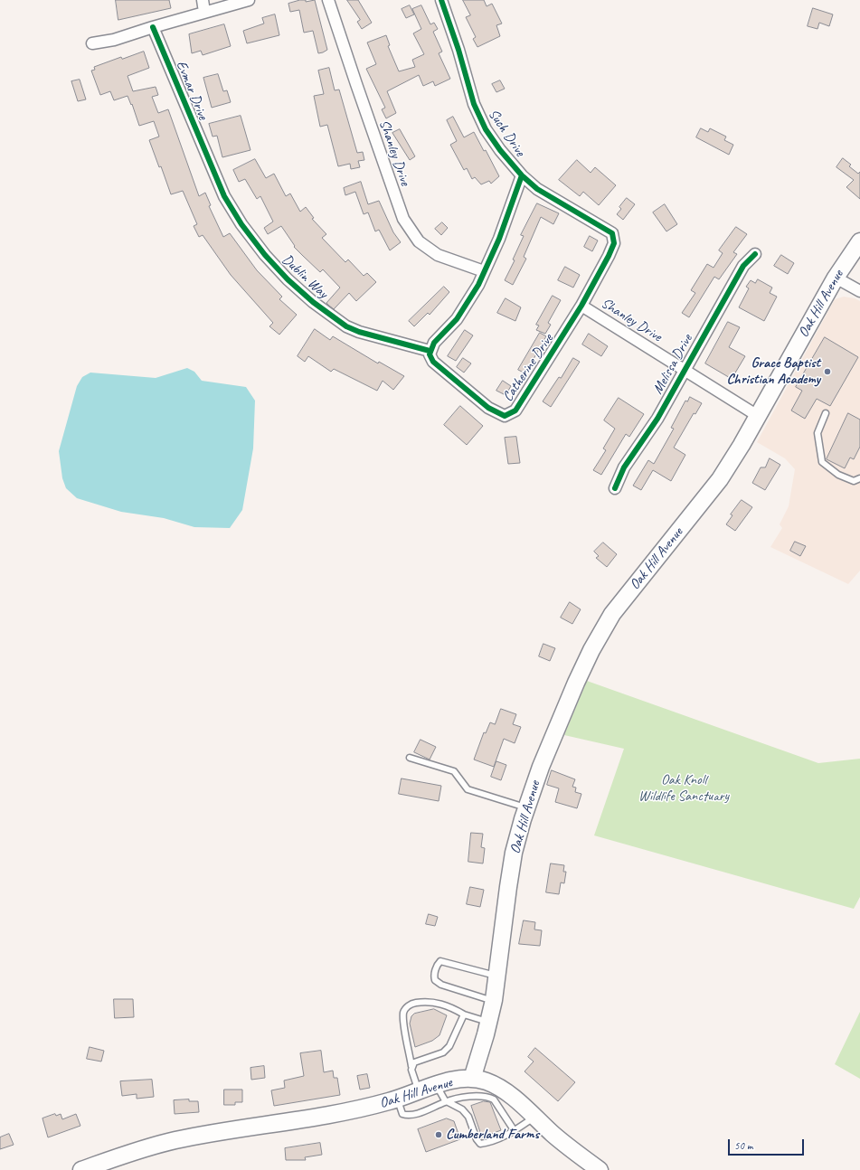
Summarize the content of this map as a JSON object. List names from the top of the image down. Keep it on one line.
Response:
{"streets":{"main road":["Oak Hill Avenue"],"street":["Evmar Drive","Such Drive","Shanley Drive","Dublin Way","Melissa Drive","Catherine Drive"]},"crossings":[["Evmar Drive","Dublin Way"],["Such Drive","Catherine Drive"],["Shanley Drive","Oak Hill Avenue"],["Shanley Drive","Melissa Drive"],["Shanley Drive","Catherine Drive"],["Dublin Way","Catherine Drive"]],"parks":["Oak Knoll Wildlife Sanctuary"],"places":["Grace Baptist Christian Academy","Cumberland Farms"],"scale_bar":"50 m"}
